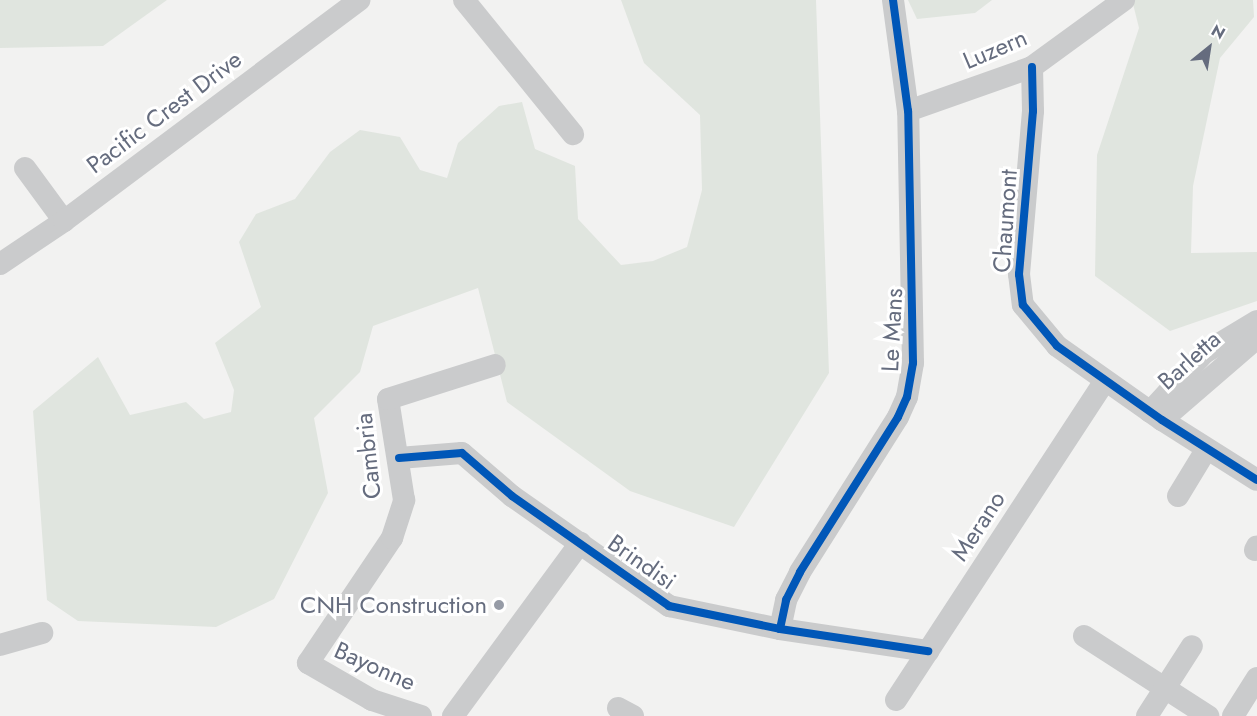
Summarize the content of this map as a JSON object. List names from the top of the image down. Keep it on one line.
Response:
{"streets":{"street":["Luzern","Pacific Crest Drive","Chaumont","Le Mans","Barletta","Cambria","Merano","Brindisi","Bayonne"]},"crossings":[["Luzern","Chaumont"],["Luzern","Le Mans"],["Chaumont","Barletta"],["Chaumont","Merano"],["Le Mans","Brindisi"],["Cambria","Brindisi"],["Cambria","Bayonne"],["Merano","Brindisi"]],"places":["CNH Construction"],"north":"top right"}
